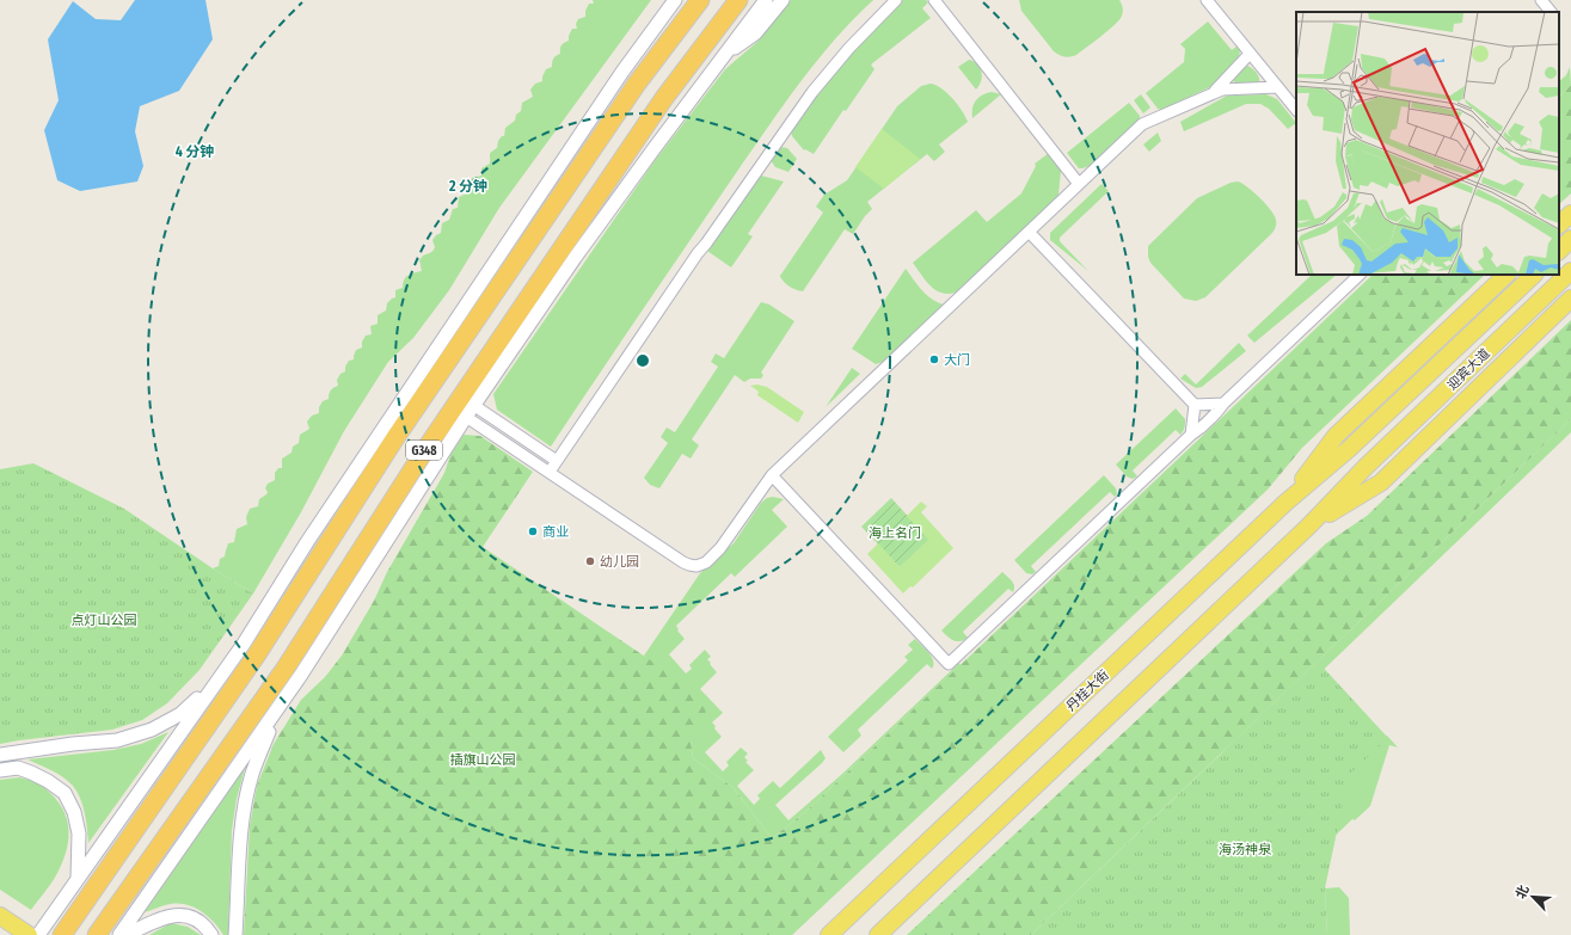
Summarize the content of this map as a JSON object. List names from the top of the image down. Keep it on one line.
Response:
{"streets":{"highway":["G348"],"main road":["迎宾大道","丹桂大街"]},"crossings":[["迎宾大道","丹桂大街"]],"parks":["海上名门","点灯山公园","插旗山公园","海汤神泉"],"places":["大门","商业","幼儿园"],"north":"top left","rings":["4 分钟","2 分钟"]}
